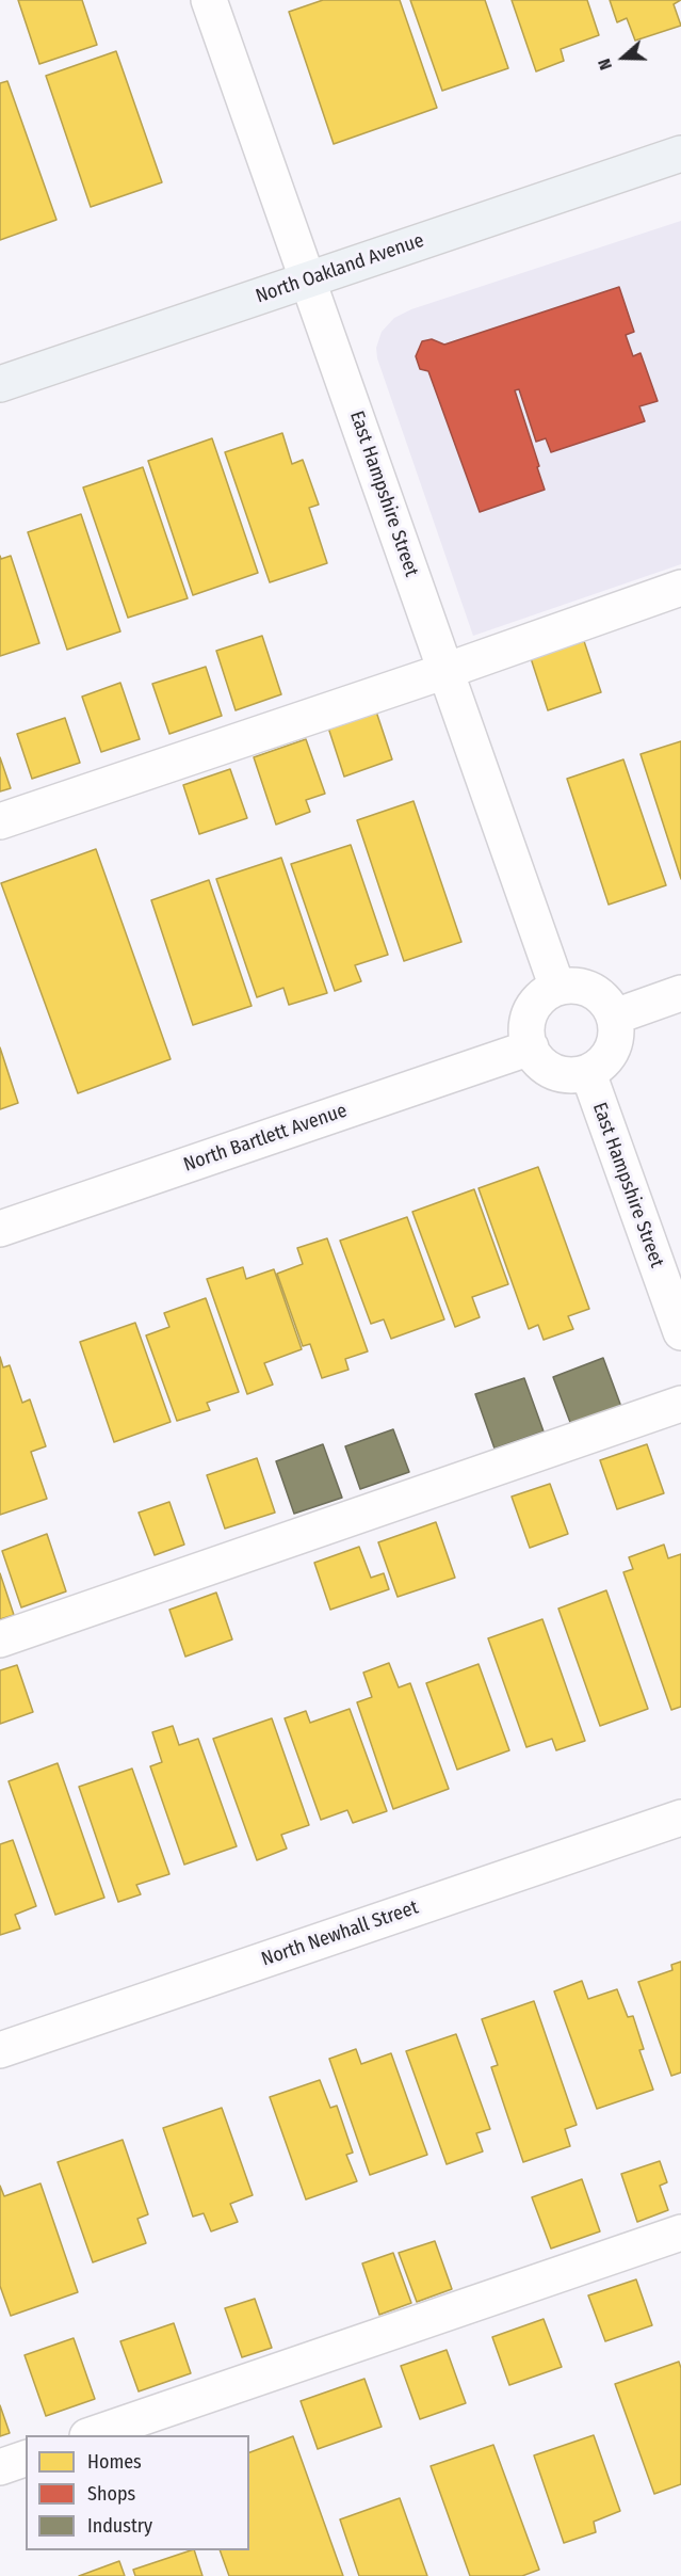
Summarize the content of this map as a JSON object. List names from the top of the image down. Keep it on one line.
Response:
{"streets":{"main road":["North Oakland Avenue"],"street":["East Hampshire Street","North Bartlett Avenue","North Newhall Street"]},"crossings":[["North Oakland Avenue","East Hampshire Street"],["East Hampshire Street","North Bartlett Avenue"]],"legend":["Homes","Shops","Industry"],"north":"left"}
